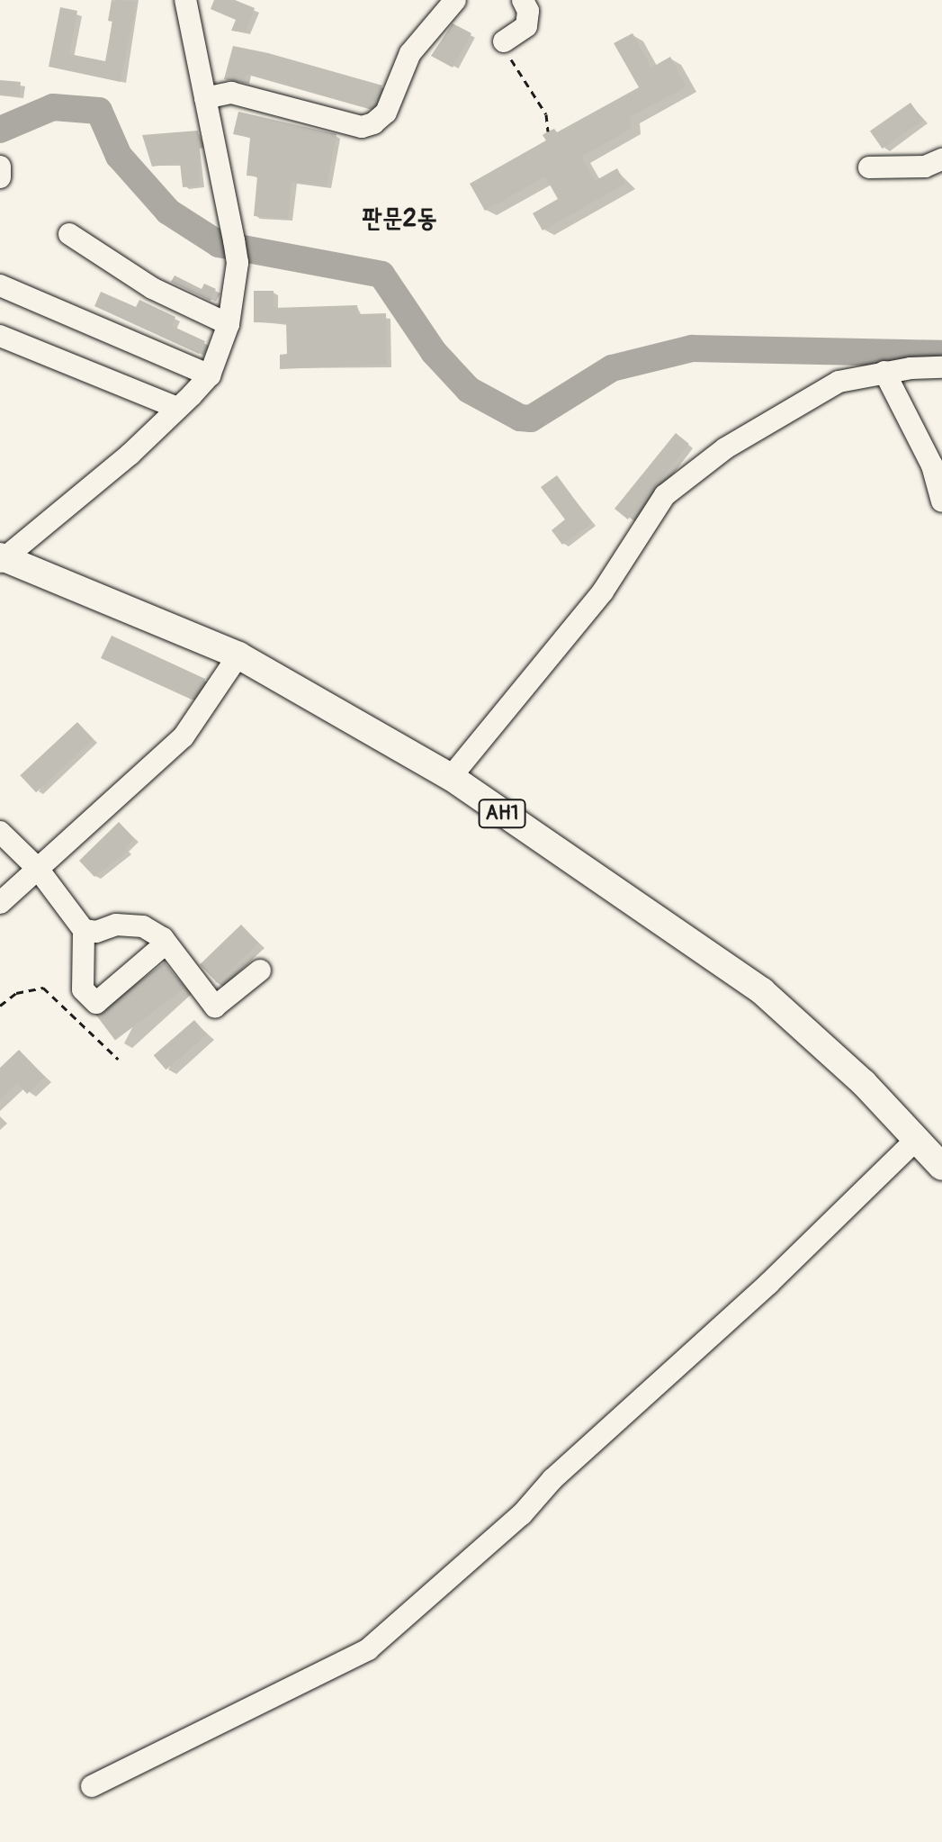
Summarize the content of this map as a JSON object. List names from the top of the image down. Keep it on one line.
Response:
{"streets":{"main road":["AH1"]},"districts":["판문2동"]}
